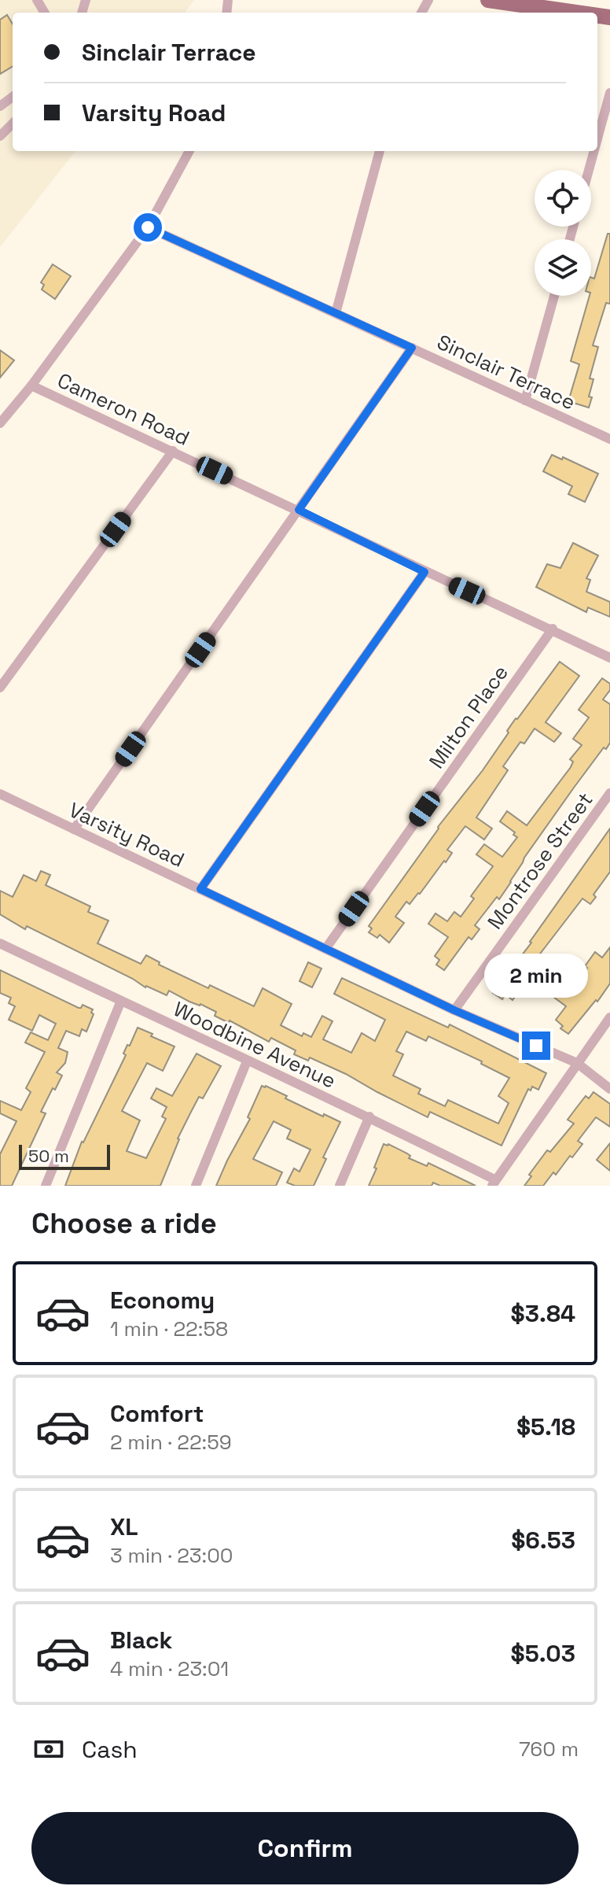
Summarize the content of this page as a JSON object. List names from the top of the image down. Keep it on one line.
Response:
{"streets":{"street":["Sinclair Terrace","Cameron Road","Milton Place","Varsity Road","Montrose Street","Woodbine Avenue"]},"crossings":[["Cameron Road","Milton Place"],["Milton Place","Varsity Road"],["Varsity Road","Montrose Street"]],"scale_bar":"50 m","page":{"banner":["Sinclair Terrace","Varsity Road"],"bubble":"2 min","scale":"50 m","heading":"Choose a ride","list":[{"name":"Economy","note":"1 min · 22:58","value":"$3.84"},{"name":"Comfort","note":"2 min · 22:59","value":"$5.18"},{"name":"XL","note":"3 min · 23:00","value":"$6.53"},{"name":"Black","note":"4 min · 23:01","value":"$5.03"}],"pay":["Cash","760 m"],"buttons":"Confirm"}}
